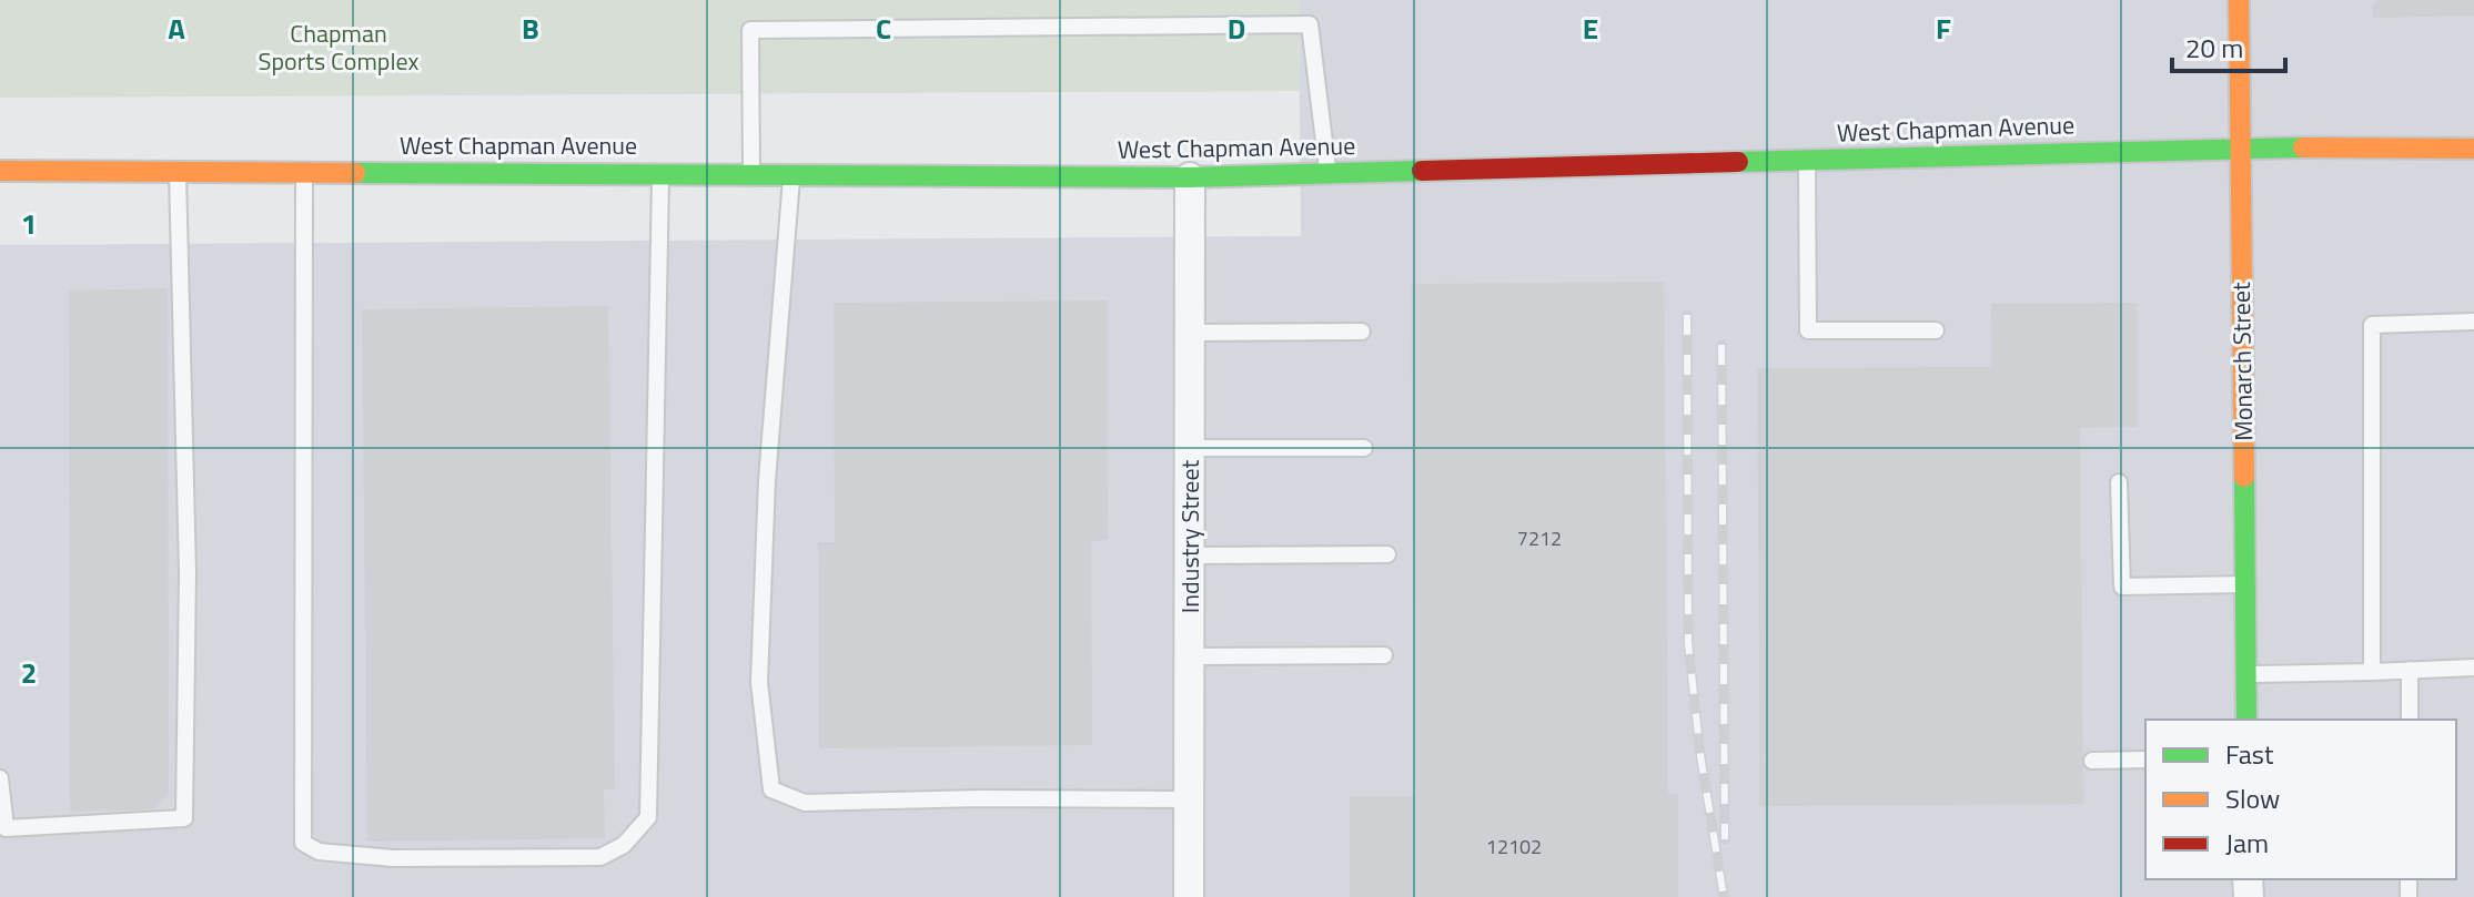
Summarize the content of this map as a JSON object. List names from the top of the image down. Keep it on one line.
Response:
{"streets":{"main road":["West Chapman Avenue","Monarch Street"],"street":["Industry Street"]},"crossings":[["West Chapman Avenue","Monarch Street"],["West Chapman Avenue","Industry Street"]],"parks":["Chapman Sports Complex"],"house_numbers":["7212","12102"],"legend":["Fast","Slow","Jam"],"scale_bar":"20 m","grid":{"columns":["A","B","C","D","E","F"],"rows":["1","2"]}}
